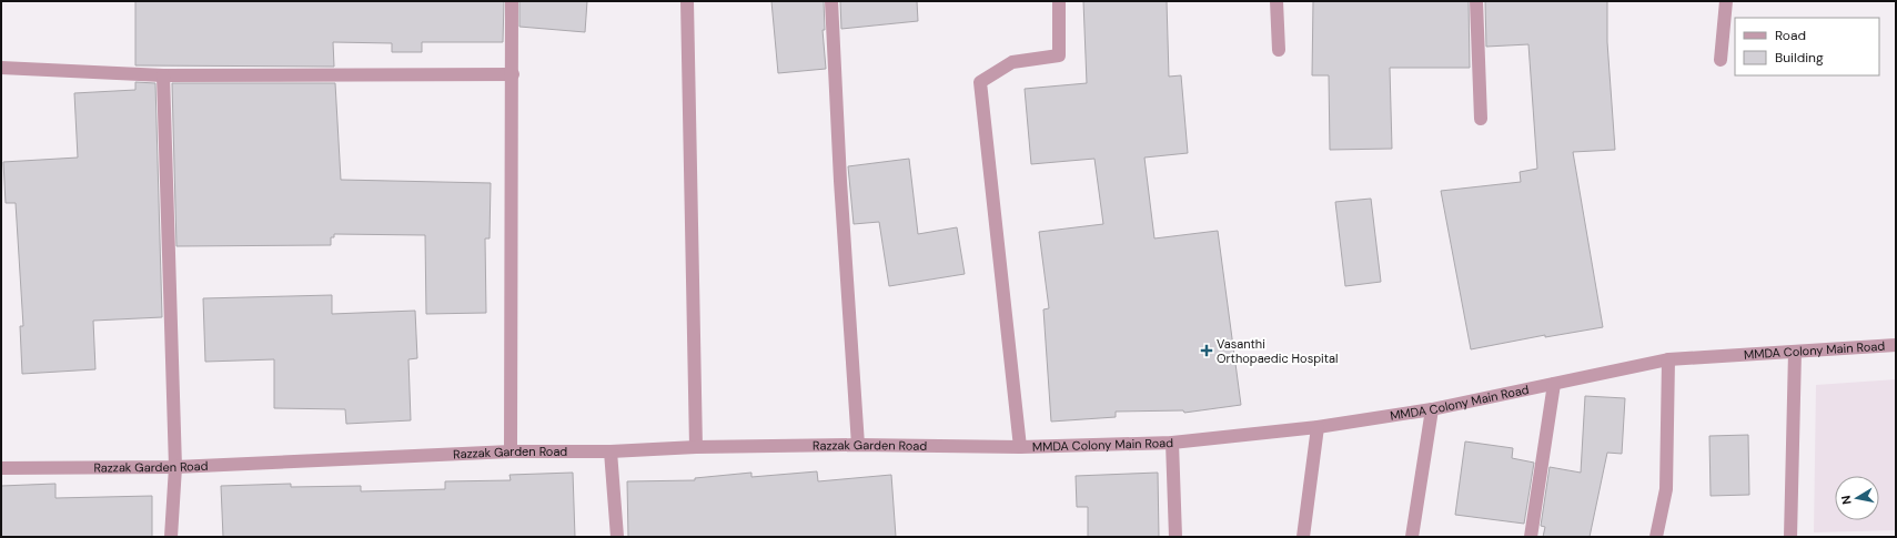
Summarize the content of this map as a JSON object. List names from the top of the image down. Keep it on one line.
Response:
{"streets":{"street":["MMDA Colony Main Road","Razzak Garden Road"]},"crossings":[["MMDA Colony Main Road","Razzak Garden Road"]],"places":{"health":["Vasanthi Orthopaedic Hospital"]},"legend":["Road","Building"],"north":"left"}
